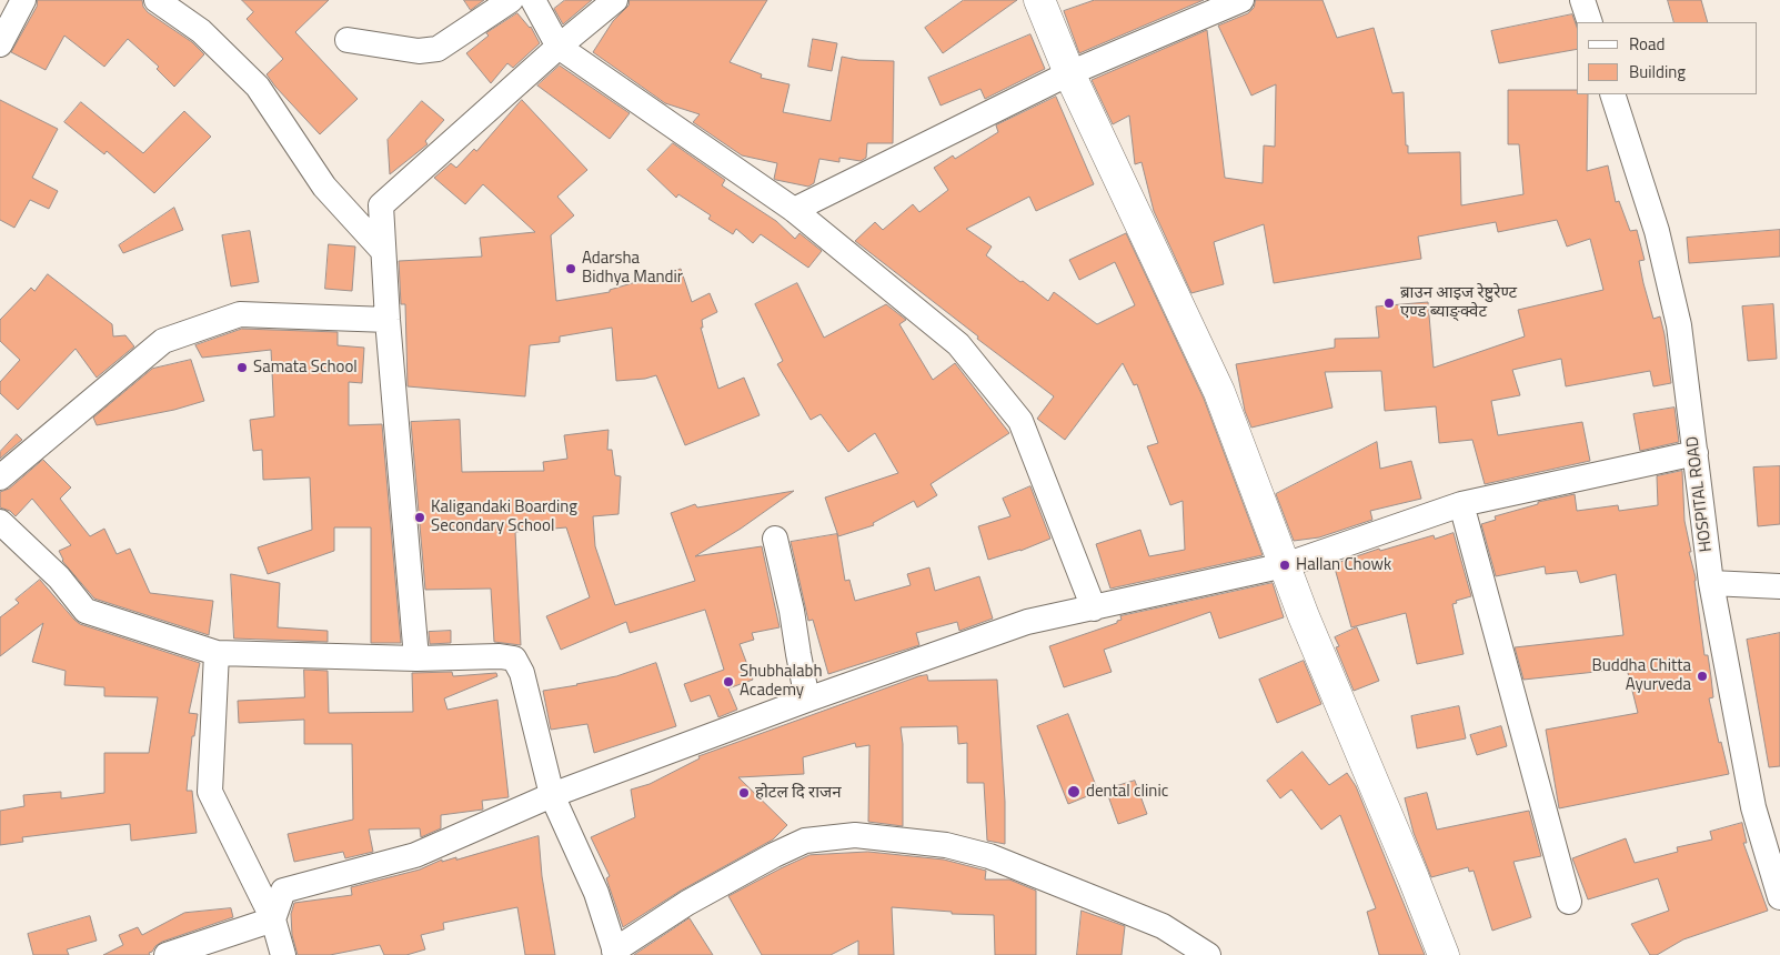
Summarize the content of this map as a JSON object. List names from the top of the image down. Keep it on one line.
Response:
{"streets":{"street":["HOSPITAL ROAD"]},"places":["Adarsha Bidhya Mandir","ब्राउन आइज रेष्टुरेण्ट एण्ड ब्याङ्क्वेट","Samata School","Kaligandaki Boarding Secondary School","Hallan Chowk","Buddha Chitta Ayurveda","Shubhalabh Academy","dental clinic","होटल दि राजन"],"legend":["Road","Building"]}
